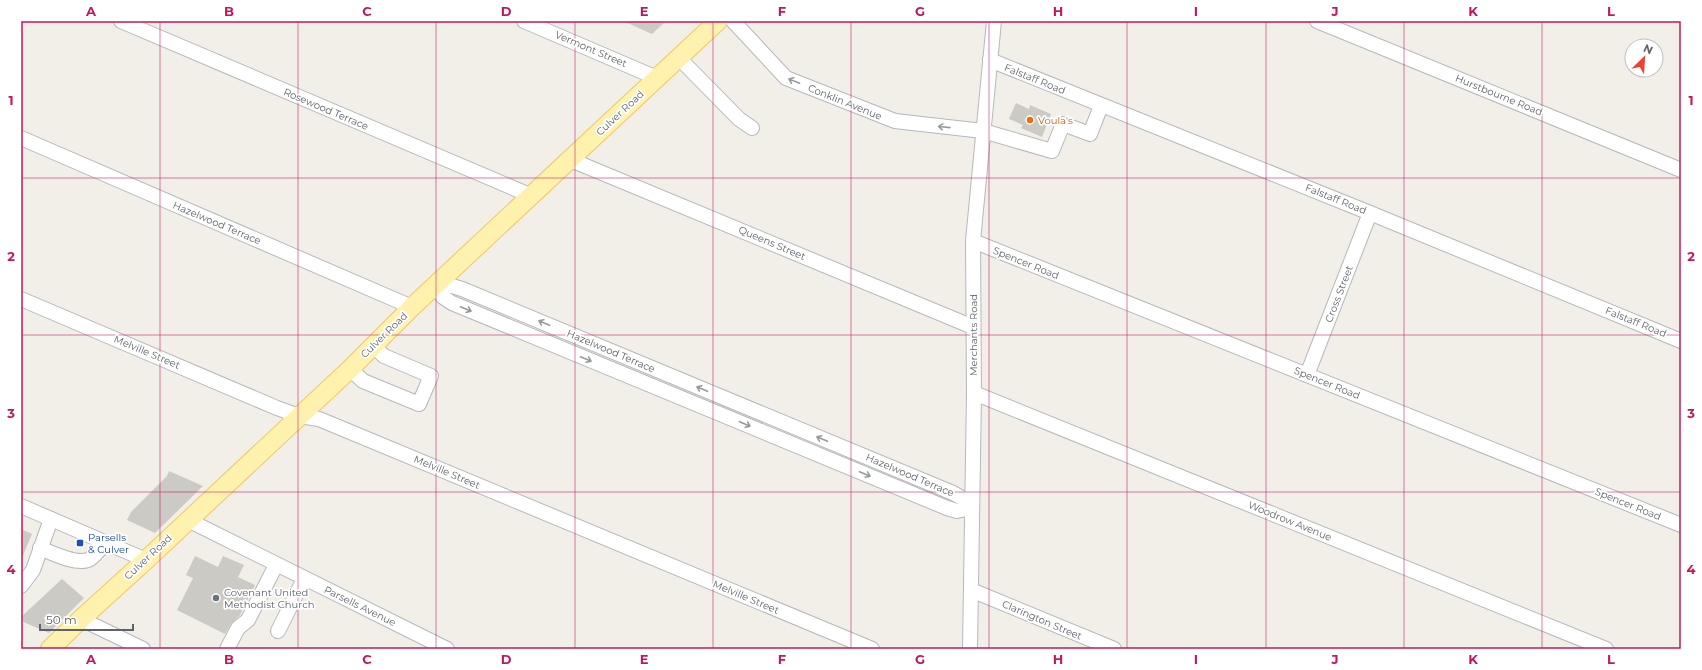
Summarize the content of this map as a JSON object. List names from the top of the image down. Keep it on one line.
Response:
{"streets":{"main road":["Culver Road"],"street":["Vermont Street","Falstaff Road","Hurstbourne Road","Conklin Avenue","Rosewood Terrace","Hazelwood Terrace","Queens Street","Spencer Road","Cross Street","Merchants Road","Melville Street","Woodrow Avenue","Parsells Avenue","Clarington Street"]},"crossings":[["Vermont Street","Culver Road"],["Falstaff Road","Conklin Avenue"],["Falstaff Road","Cross Street"],["Falstaff Road","Merchants Road"],["Conklin Avenue","Merchants Road"],["Rosewood Terrace","Culver Road"],["Culver Road","Hazelwood Terrace"],["Culver Road","Queens Street"],["Culver Road","Melville Street"],["Culver Road","Parsells Avenue"],["Hazelwood Terrace","Merchants Road"],["Queens Street","Merchants Road"],["Spencer Road","Cross Street"],["Spencer Road","Merchants Road"],["Merchants Road","Woodrow Avenue"],["Merchants Road","Clarington Street"]],"places":{"other":["Voula's","Covenant United Methodist Church"],"transit":["Parsells & Culver"]},"scale_bar":"50 m","north":"top right","grid":{"columns":["A","B","C","D","E","F","G","H","I","J","K","L"],"rows":["1","2","3","4"]}}
